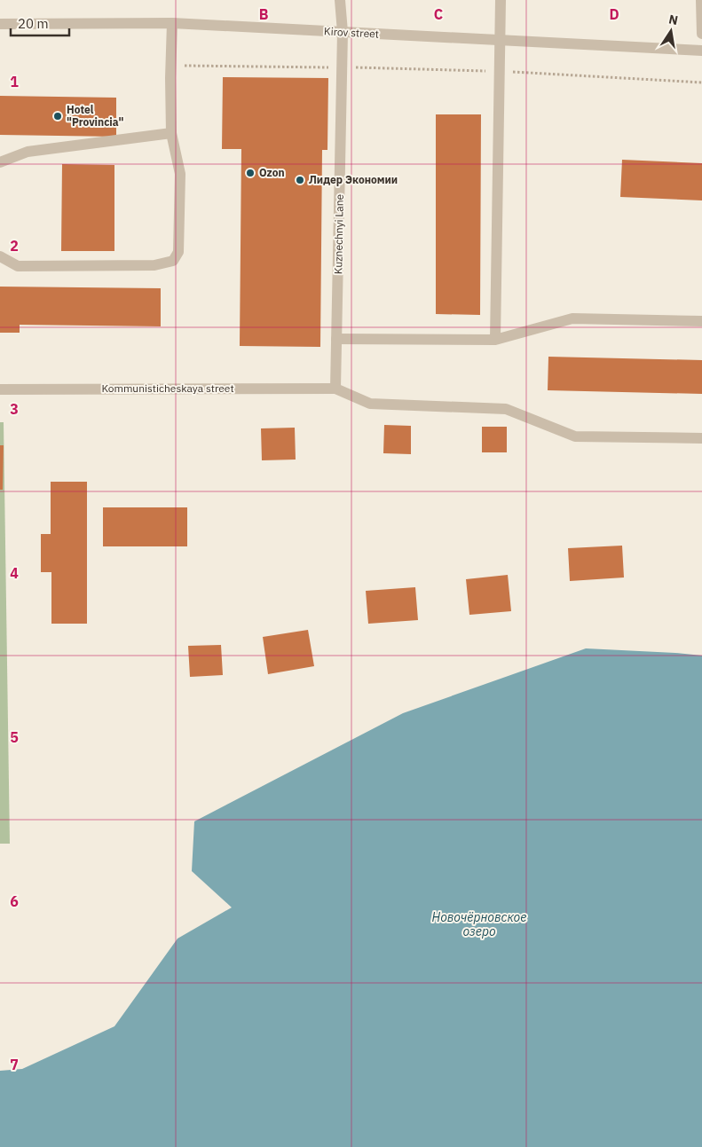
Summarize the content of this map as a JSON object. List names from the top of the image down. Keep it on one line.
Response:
{"streets":{"street":["Kirov street","Kuznechnyi Lane","Kommunisticheskaya street"]},"crossings":[["Kirov street","Kuznechnyi Lane"],["Kuznechnyi Lane","Kommunisticheskaya street"]],"water":["Новочёрновское озеро"],"places":["Hotel \"Provincia\"","Ozon","Лидер Экономии"],"scale_bar":"20 m","north":"top","grid":{"columns":["B","C","D"],"rows":["1","2","3","4","5","6","7"]}}
